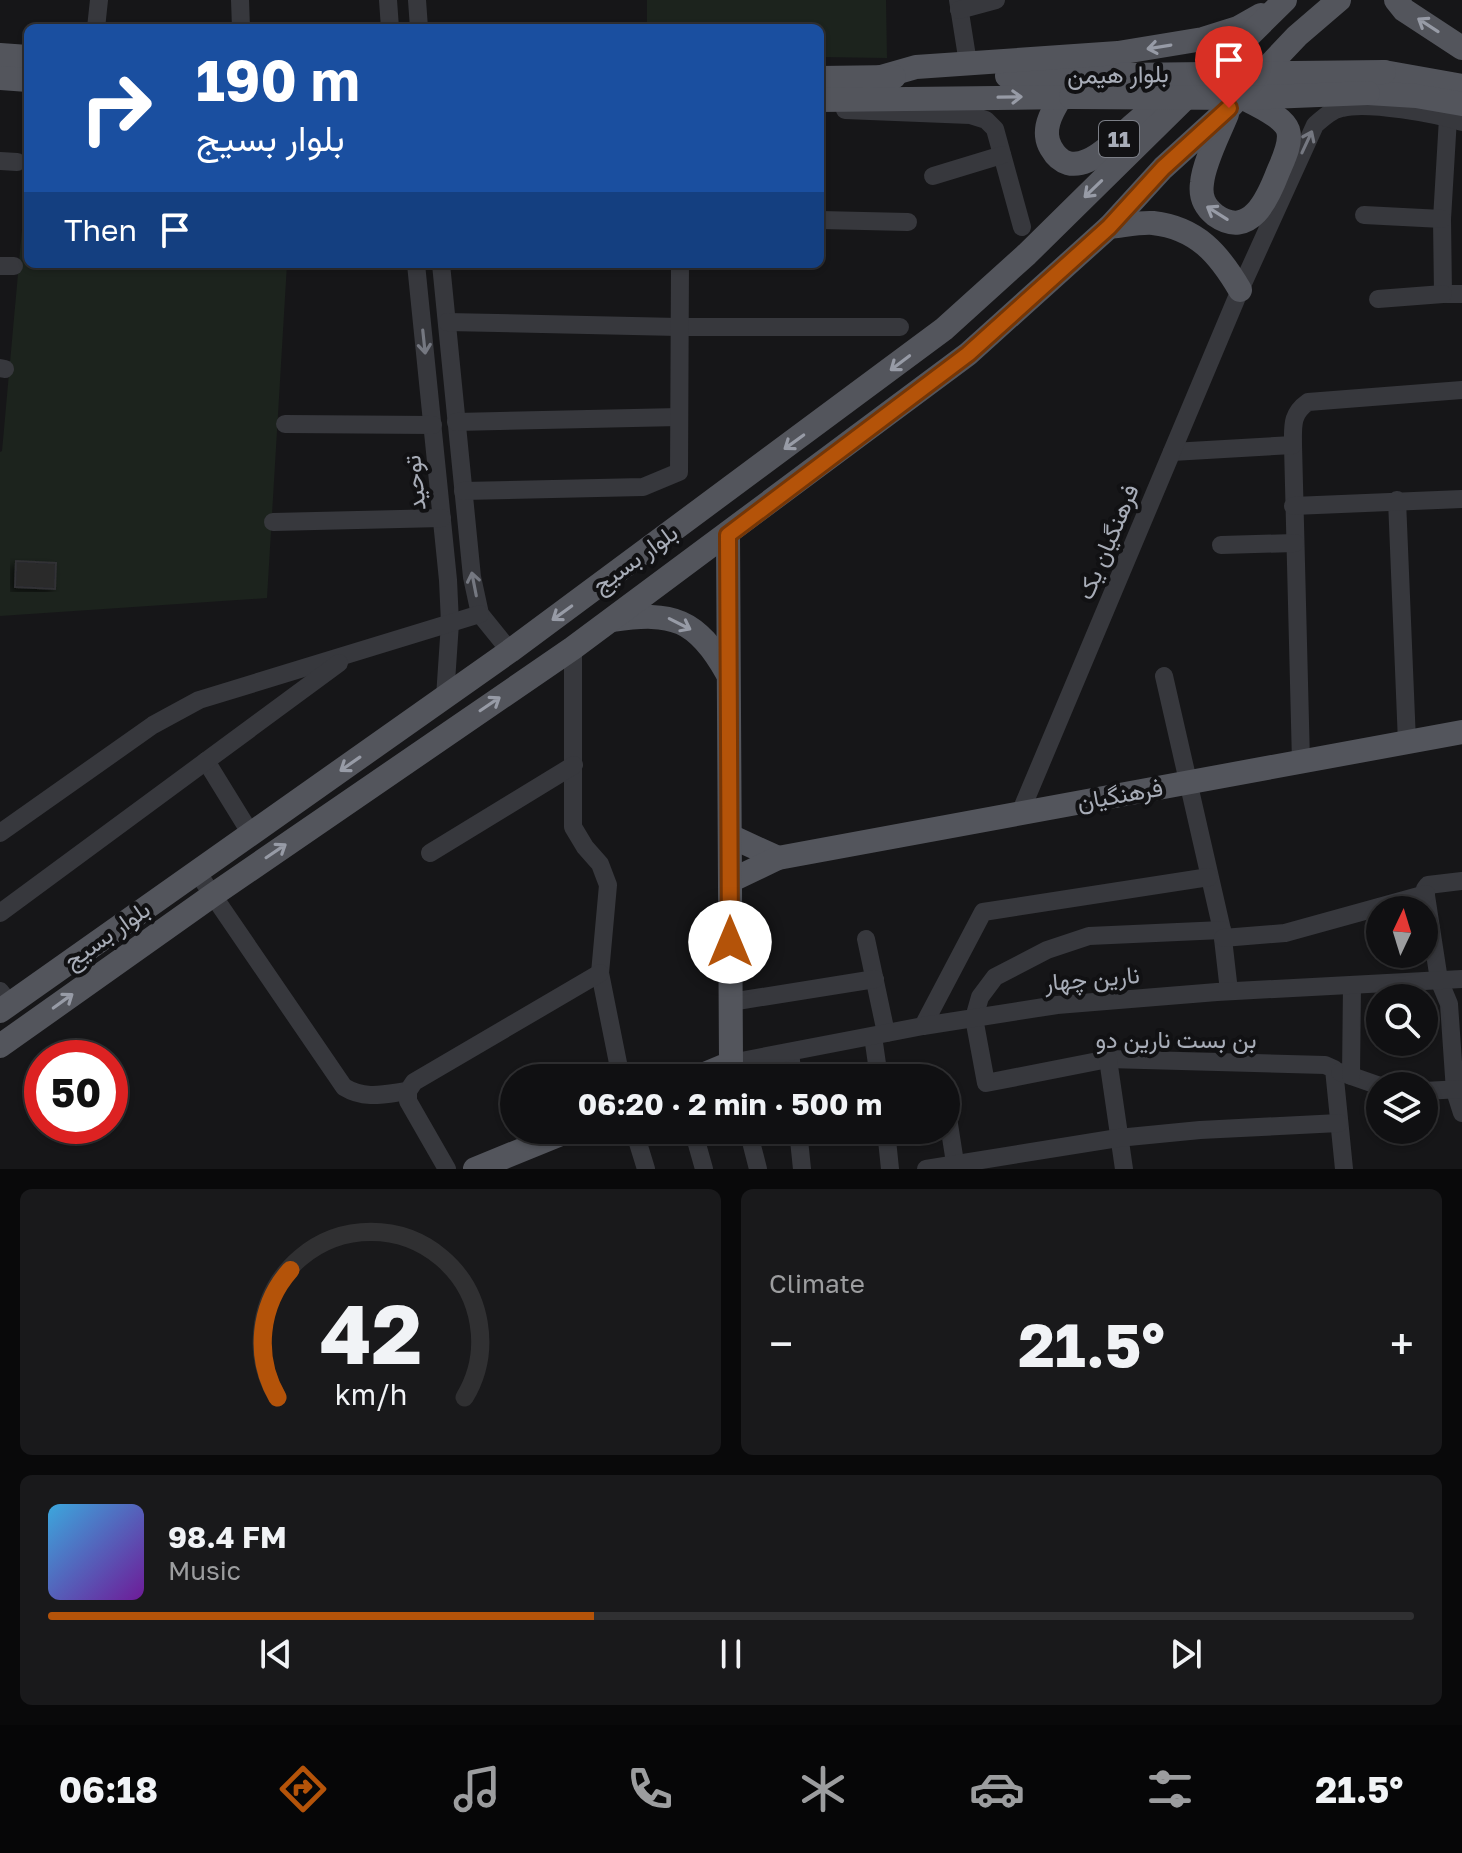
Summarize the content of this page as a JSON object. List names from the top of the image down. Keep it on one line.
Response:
{"streets":{"main road":["بلوار هیمن","11","بلوار بسیج","فرهنگیان"],"street":["توحید","فرهنگیان یک","نارین چهار","بن بست نارین دو"]},"crossings":[["بلوار هیمن","11"],["بلوار هیمن","فرهنگیان یک"],["بلوار هیمن","بلوار بسیج"],["11","بلوار بسیج"],["توحید","بلوار بسیج"],["فرهنگیان یک","فرهنگیان"],["نارین چهار","بن بست نارین دو"]],"north":"top","page":{"turn":["190 m","بلوار بسیج"],"then":"Then","limit":"50","trip":"06:20 · 2 min · 500 m","tile":"Climate","heat":["−","21.5°","+"],"song":["98.4 FM","Music"],"tabs":["06:18","21.5°"],"gauge":["42","km/h"]}}
